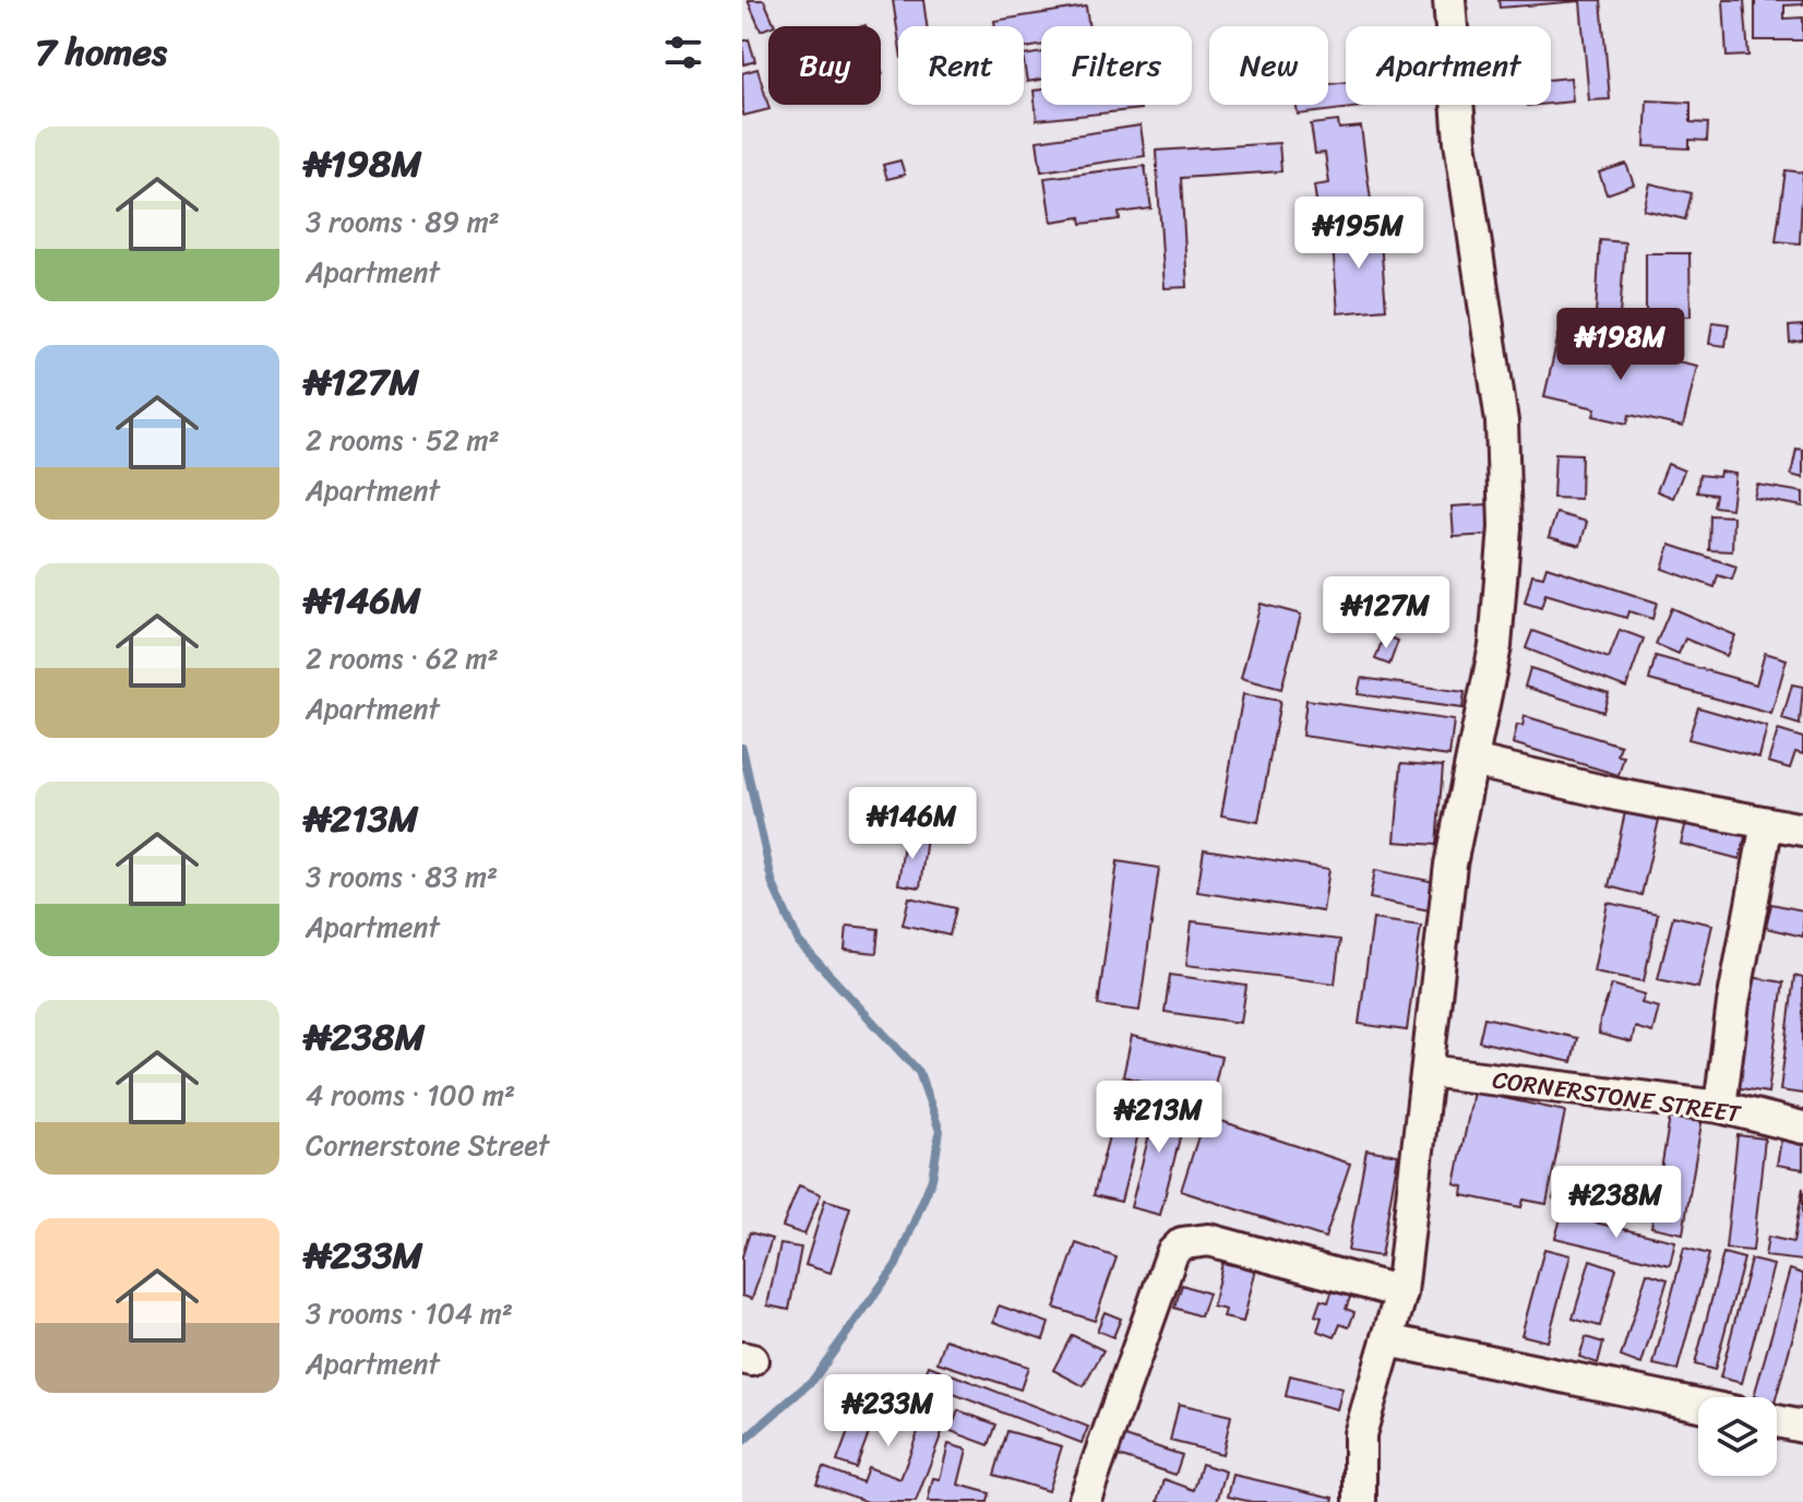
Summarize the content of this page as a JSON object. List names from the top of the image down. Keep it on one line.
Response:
{"streets":{"street":["CORNERSTONE STREET"]},"page":{"heading":"7 homes","chip":["Buy","Rent","Filters","New","Apartment"],"list":[{"name":"₦198M","note":"3 rooms · 89 m² · Apartment"},{"name":"₦127M","note":"2 rooms · 52 m² · Apartment"},{"name":"₦146M","note":"2 rooms · 62 m² · Apartment"},{"name":"₦213M","note":"3 rooms · 83 m² · Apartment"},{"name":"₦238M","note":"4 rooms · 100 m² · Cornerstone Street"},{"name":"₦233M","note":"3 rooms · 104 m² · Apartment"}],"price":["₦195M","₦198M","₦127M","₦146M","₦213M","₦238M","₦233M"]}}
